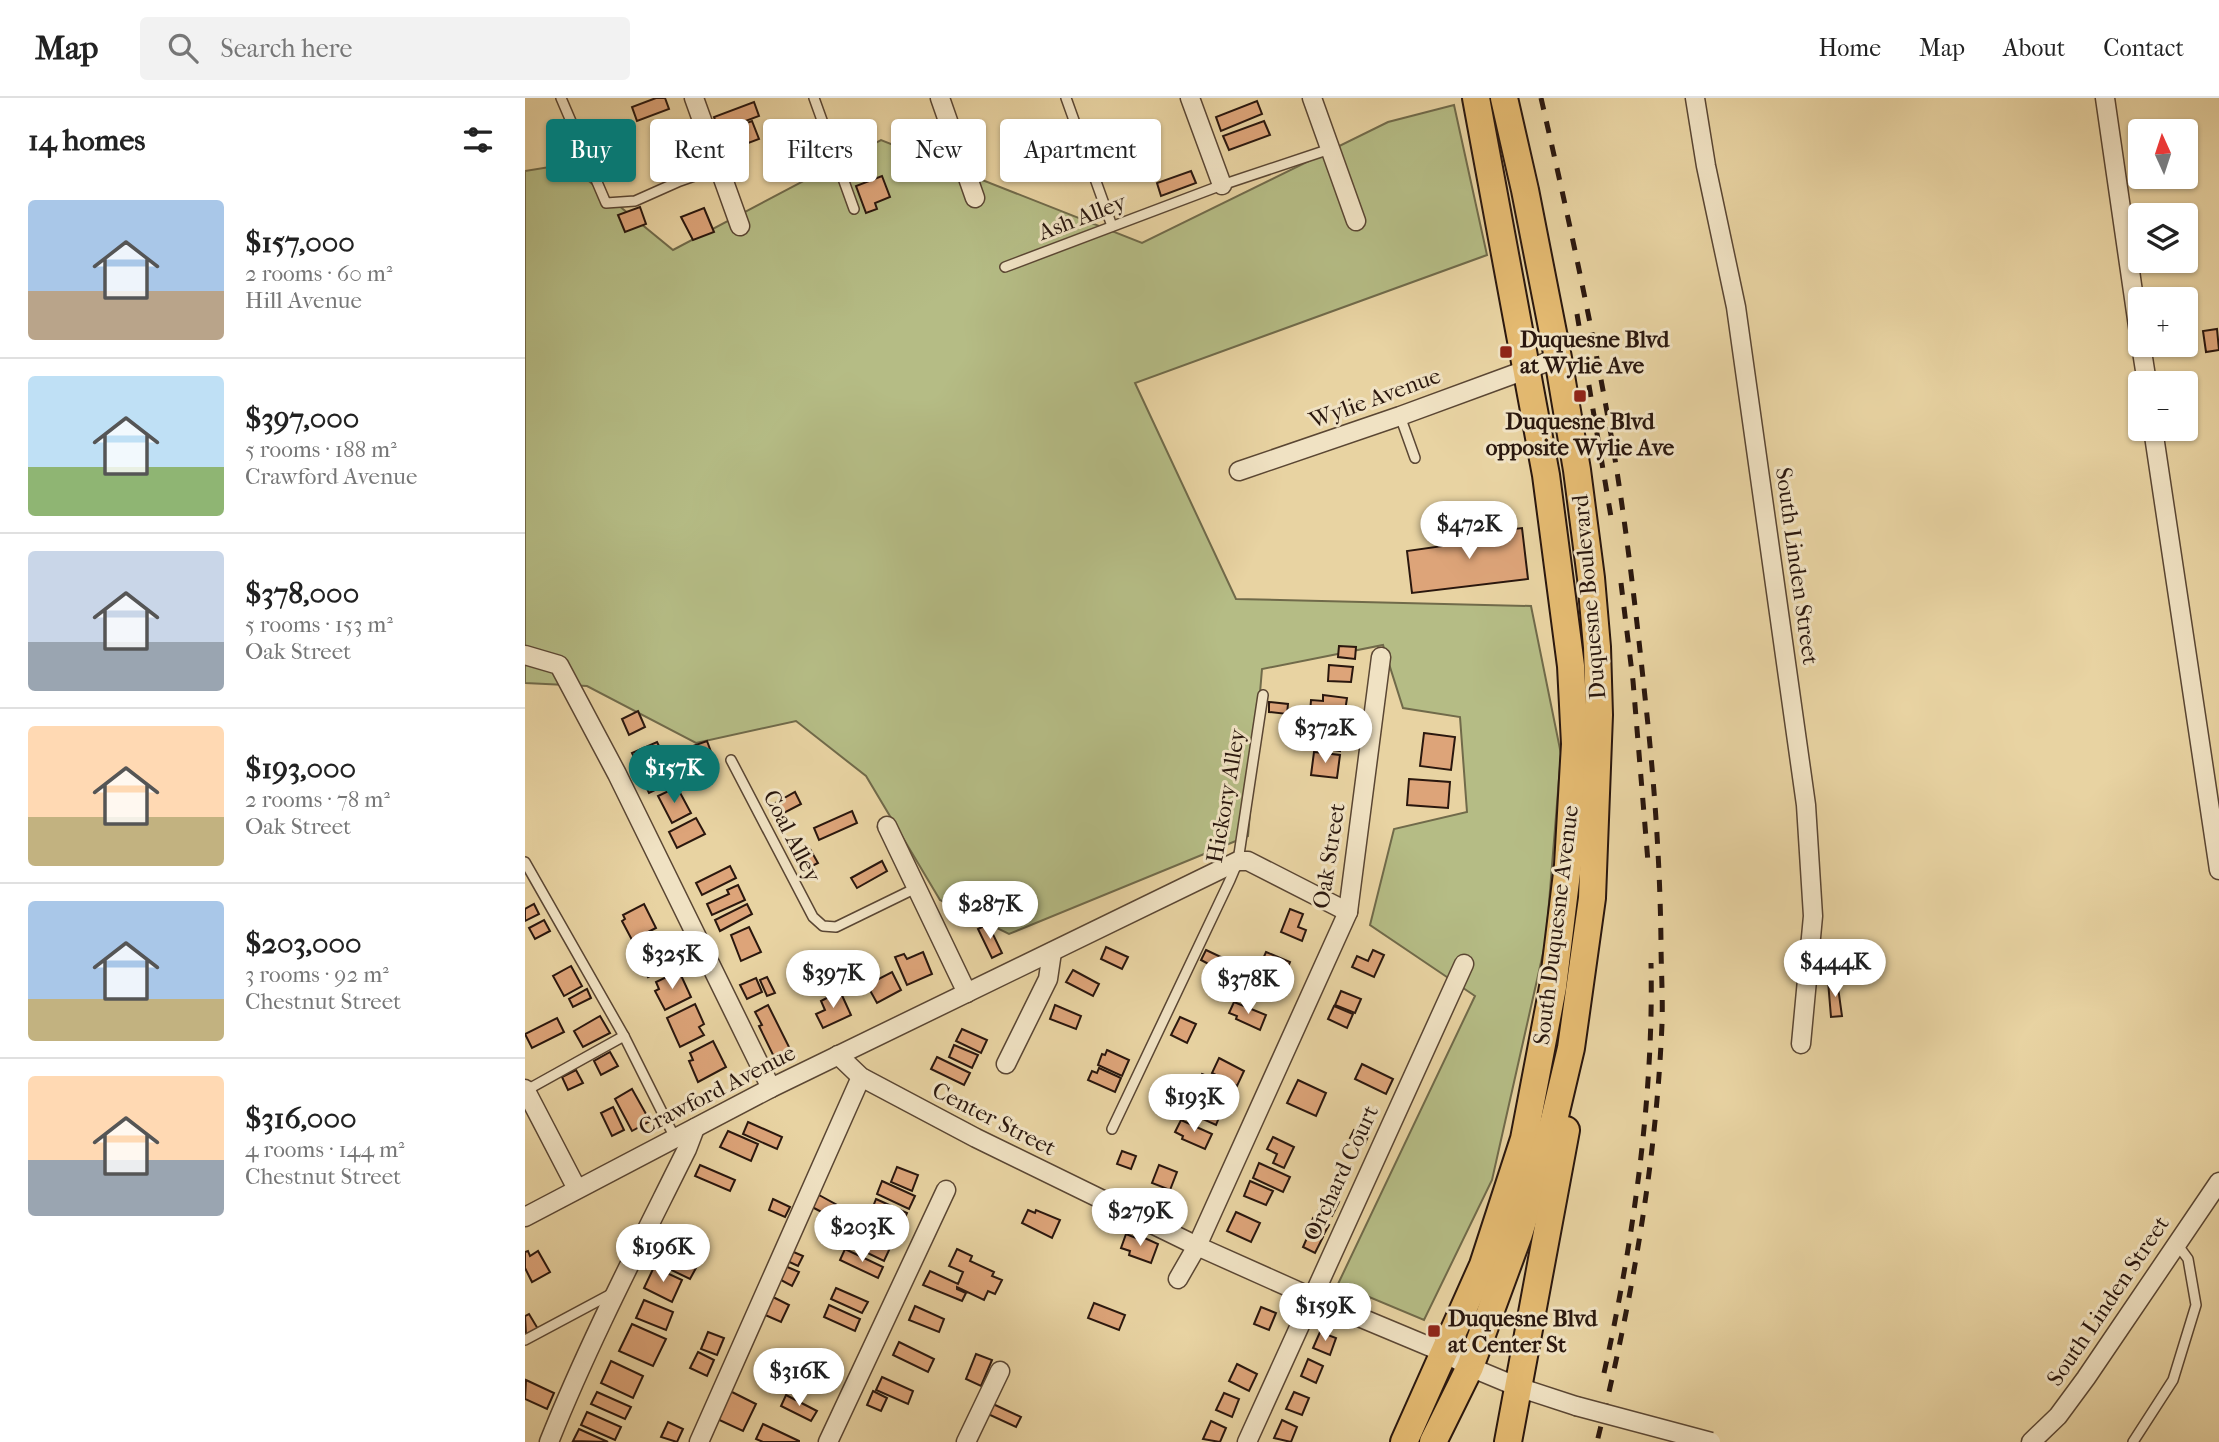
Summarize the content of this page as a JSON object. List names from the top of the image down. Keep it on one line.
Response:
{"streets":{"main road":["Duquesne Boulevard","South Duquesne Avenue"],"street":["Wylie Avenue","South Linden Street","Oak Street","Crawford Avenue","Center Street","Orchard Court"],"lane":["Ash Alley","Hickory Alley","Coal Alley"]},"crossings":[["Wylie Avenue","Duquesne Boulevard"],["Wylie Avenue","South Duquesne Avenue"],["Duquesne Boulevard","South Duquesne Avenue"],["Hickory Alley","Crawford Avenue"],["Oak Street","Center Street"],["South Duquesne Avenue","Center Street"],["Crawford Avenue","Center Street"],["Center Street","Orchard Court"]],"places":{"transit":["Duquesne Blvd at Wylie Ave","Duquesne Blvd opposite Wylie Ave","Duquesne Blvd at Center St"]},"north":"top","page":{"header":"Map","search":"Search here","nav":["Home","Map","About","Contact"],"heading":"14 homes","map_buttons":["+","−"],"chip":["Buy","Rent","Filters","New","Apartment"],"list":[{"name":"$157,000","note":"2 rooms · 60 m² · Hill Avenue"},{"name":"$397,000","note":"5 rooms · 188 m² · Crawford Avenue"},{"name":"$378,000","note":"5 rooms · 153 m² · Oak Street"},{"name":"$193,000","note":"2 rooms · 78 m² · Oak Street"},{"name":"$203,000","note":"3 rooms · 92 m² · Chestnut Street"},{"name":"$316,000","note":"4 rooms · 144 m² · Chestnut Street"}],"price":["$472K","$372K","$157K","$287K","$325K","$444K","$397K","$378K","$193K","$279K","$203K","$196K","$159K","$316K"]}}
